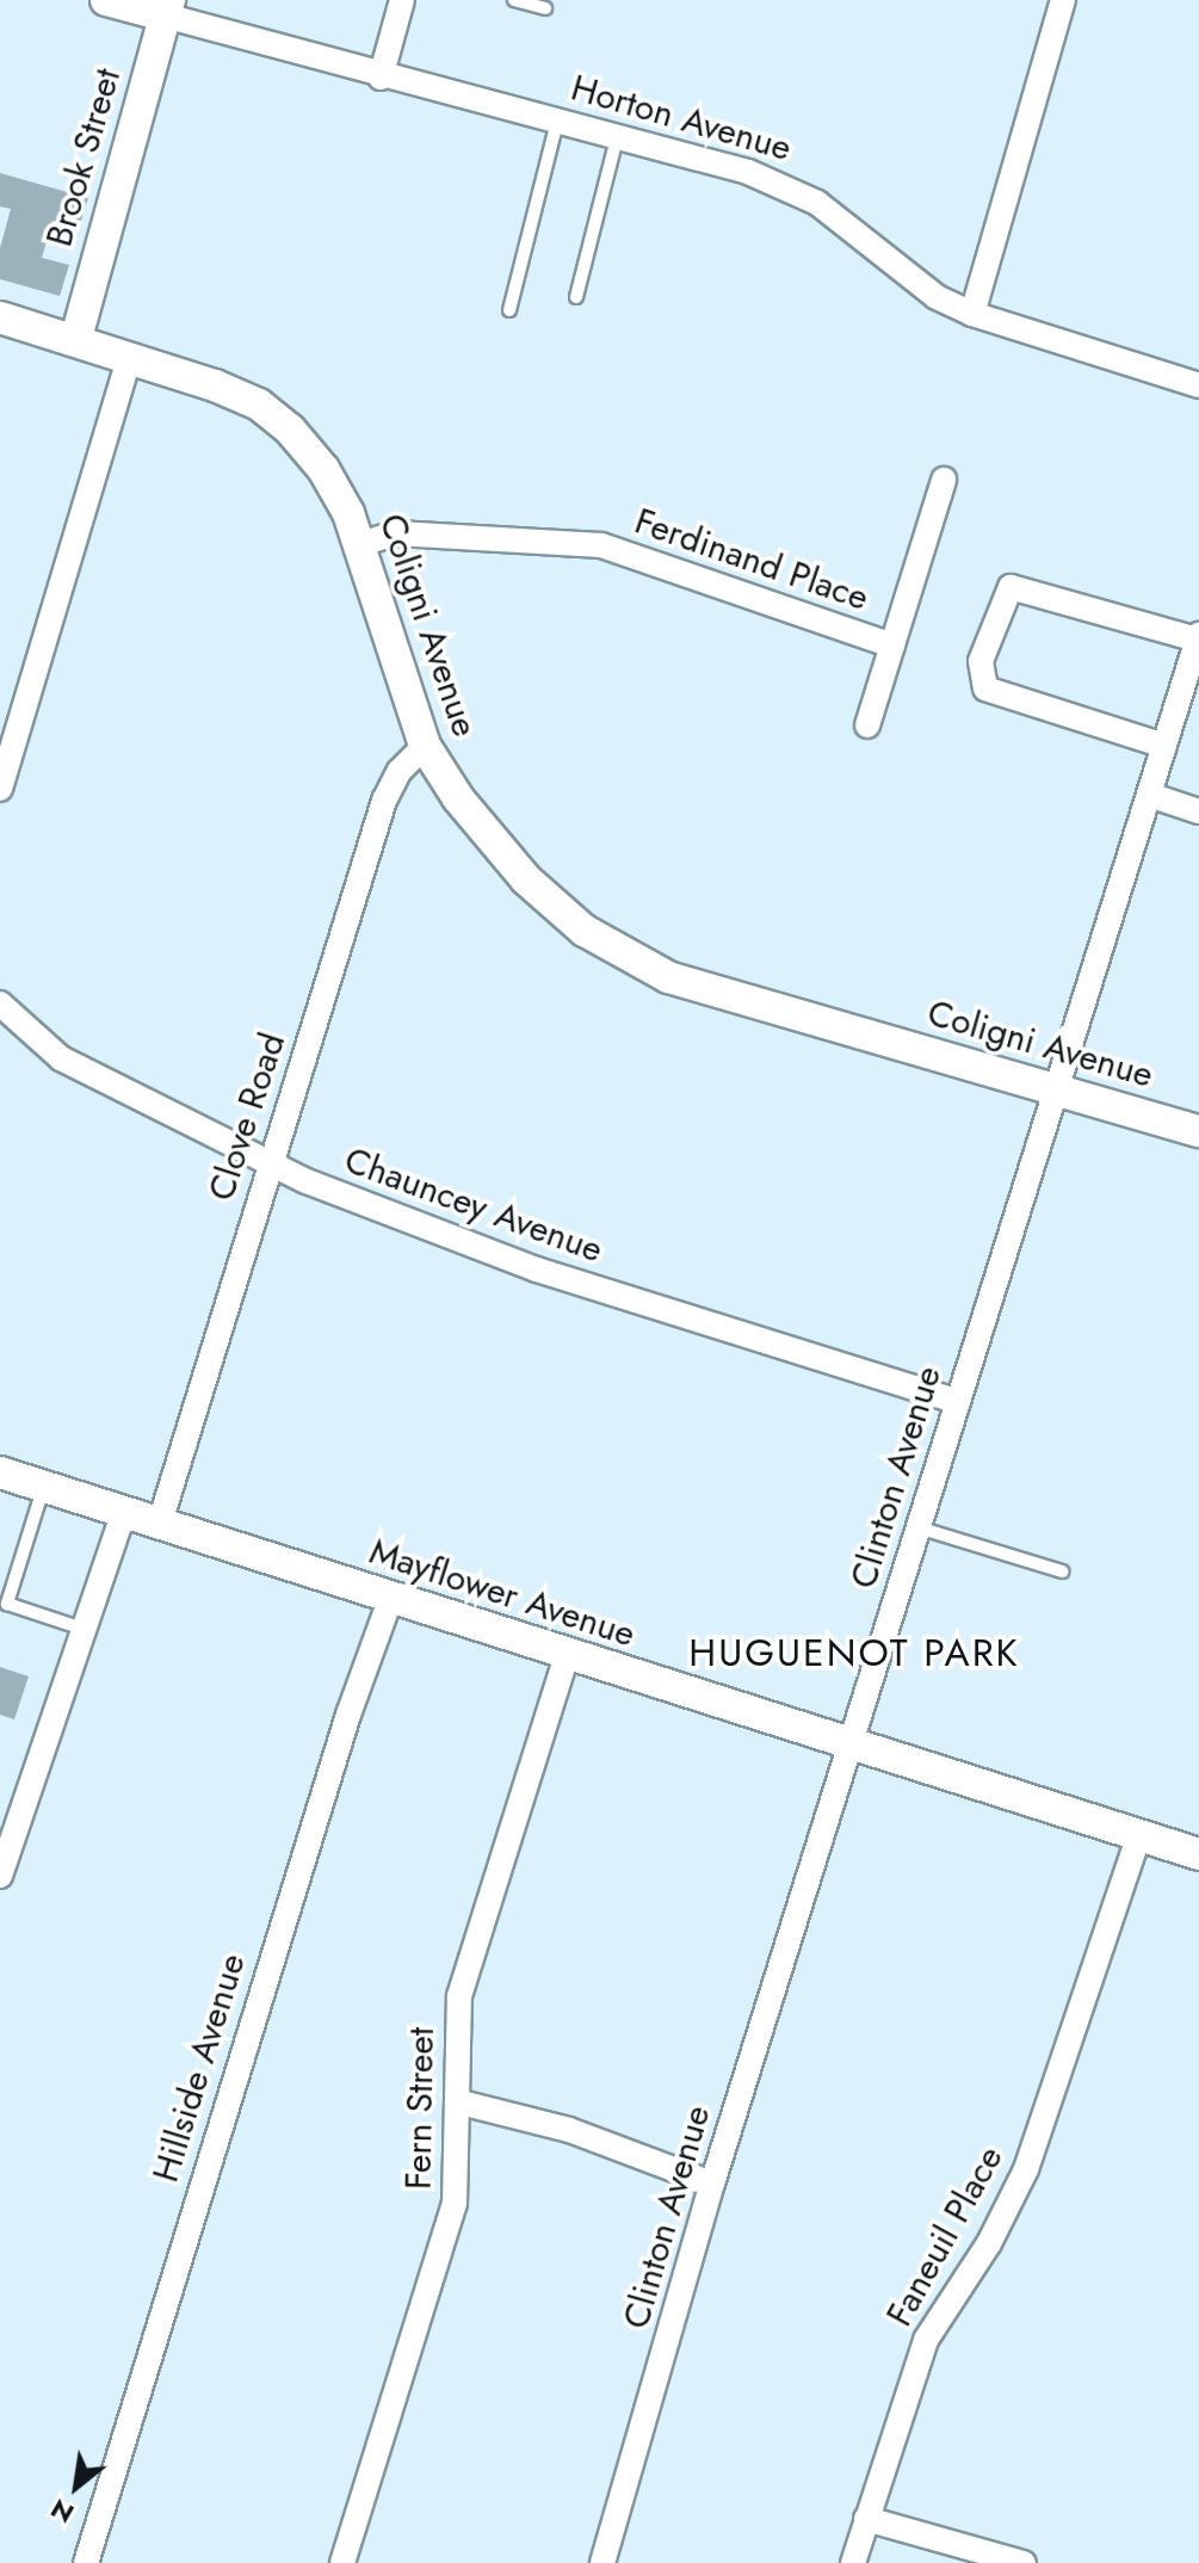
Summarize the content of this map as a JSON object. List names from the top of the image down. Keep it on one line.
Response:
{"streets":{"street":["Horton Avenue","Brook Street","Ferdinand Place","Coligni Avenue","Clove Road","Chauncey Avenue","Clinton Avenue","Mayflower Avenue","Hillside Avenue","Fern Street","Faneuil Place"]},"crossings":[["Horton Avenue","Brook Street"],["Brook Street","Coligni Avenue"],["Ferdinand Place","Coligni Avenue"],["Coligni Avenue","Clove Road"],["Coligni Avenue","Clinton Avenue"],["Clove Road","Chauncey Avenue"],["Clove Road","Mayflower Avenue"],["Chauncey Avenue","Clinton Avenue"],["Clinton Avenue","Mayflower Avenue"],["Mayflower Avenue","Hillside Avenue"],["Mayflower Avenue","Fern Street"],["Mayflower Avenue","Faneuil Place"]],"districts":["HUGUENOT PARK"],"north":"bottom left"}
